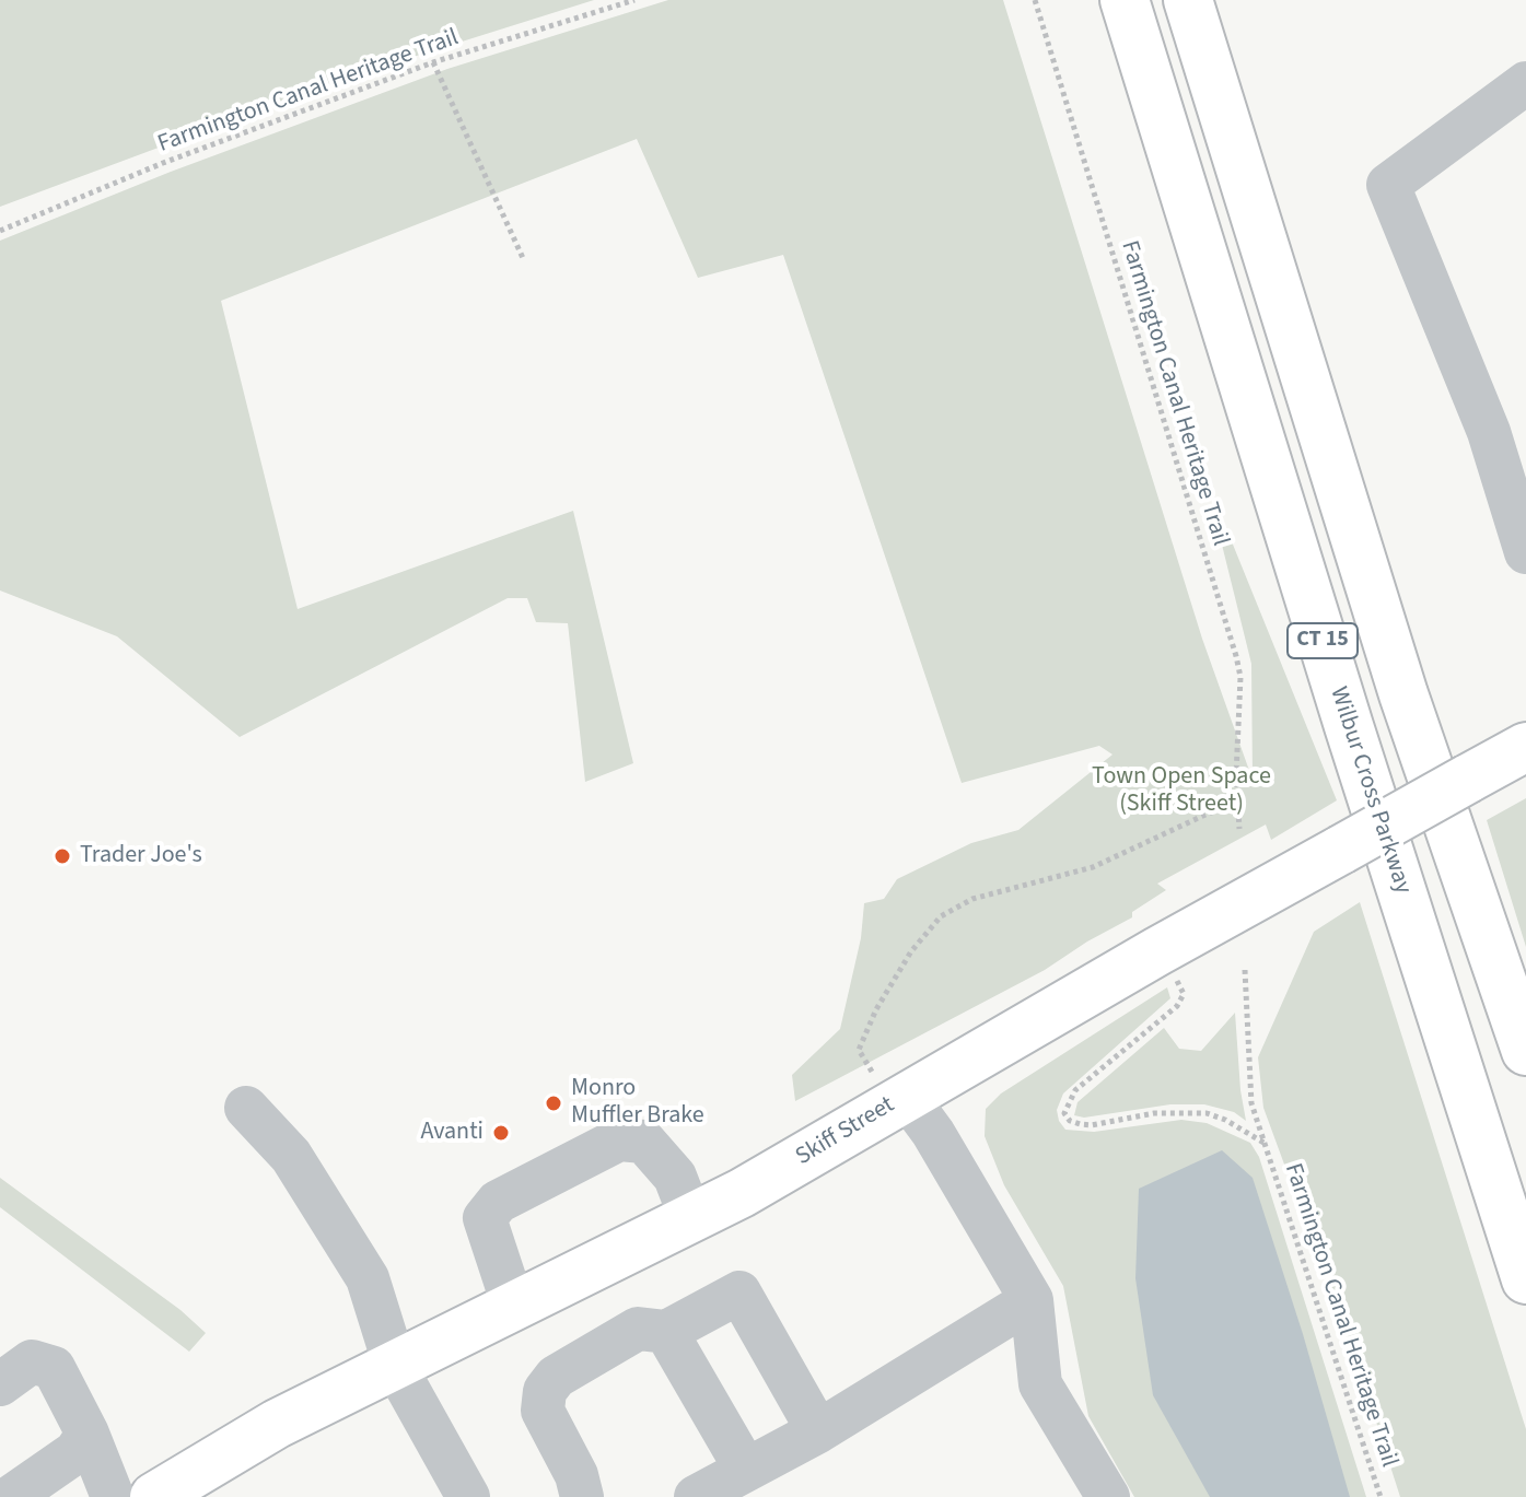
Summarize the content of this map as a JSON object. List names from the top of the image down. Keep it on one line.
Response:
{"streets":{"main road":["CT 15","Wilbur Cross Parkway","Skiff Street"],"path":["Farmington Canal Heritage Trail"]},"parks":["Town Open Space (Skiff Street)"],"places":["Trader Joe's","Monro Muffler Brake","Avanti"]}
